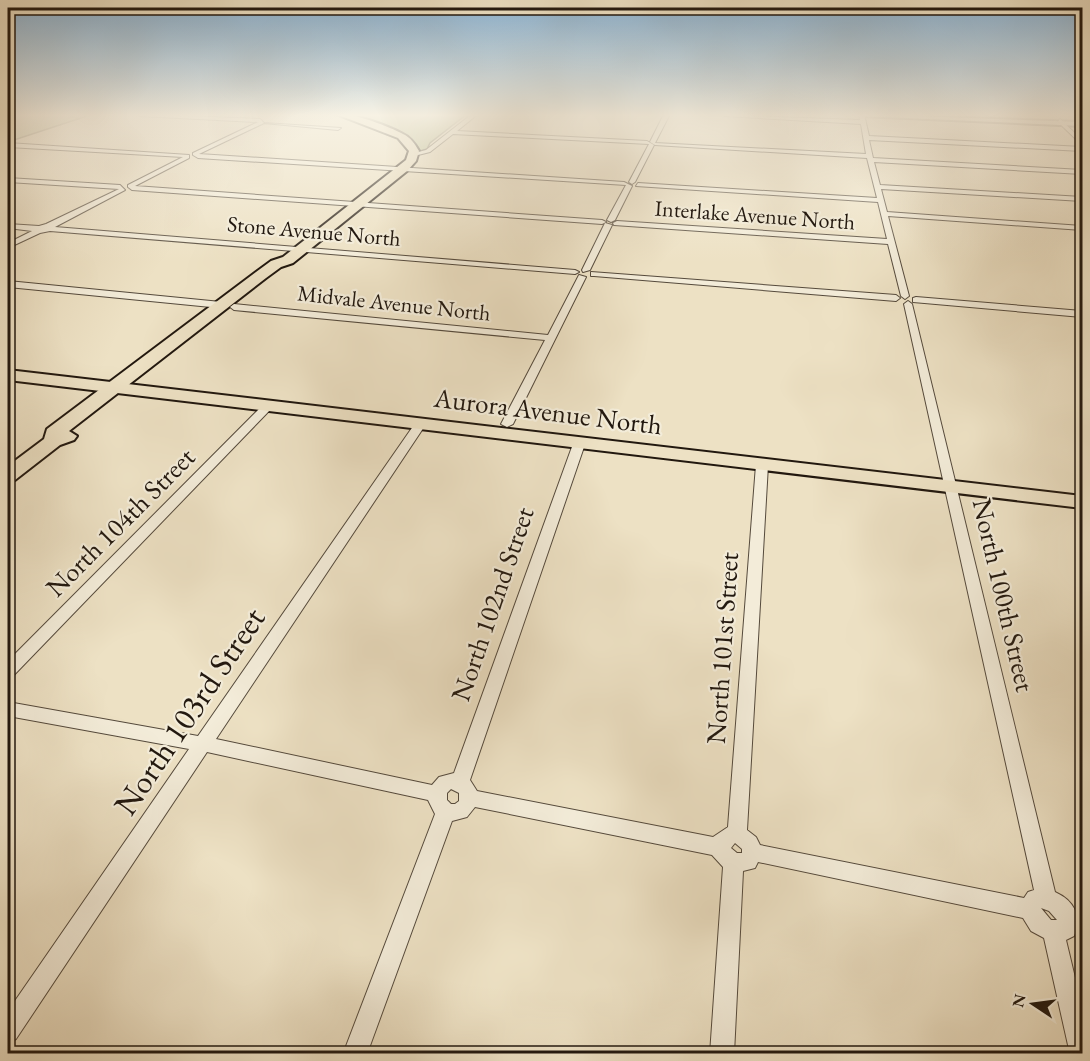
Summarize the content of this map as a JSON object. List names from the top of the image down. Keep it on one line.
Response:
{"streets":{"main road":["Aurora Avenue North"],"street":["Interlake Avenue North","Stone Avenue North","Midvale Avenue North","North 104th Street","North 100th Street","North 102nd Street","North 101st Street","North 103rd Street"]},"crossings":[["Interlake Avenue North","North 100th Street"],["Stone Avenue North","North 100th Street"],["Aurora Avenue North","North 104th Street"],["Aurora Avenue North","North 100th Street"],["Aurora Avenue North","North 102nd Street"],["Aurora Avenue North","North 101st Street"],["Aurora Avenue North","North 103rd Street"]],"north":"left"}
